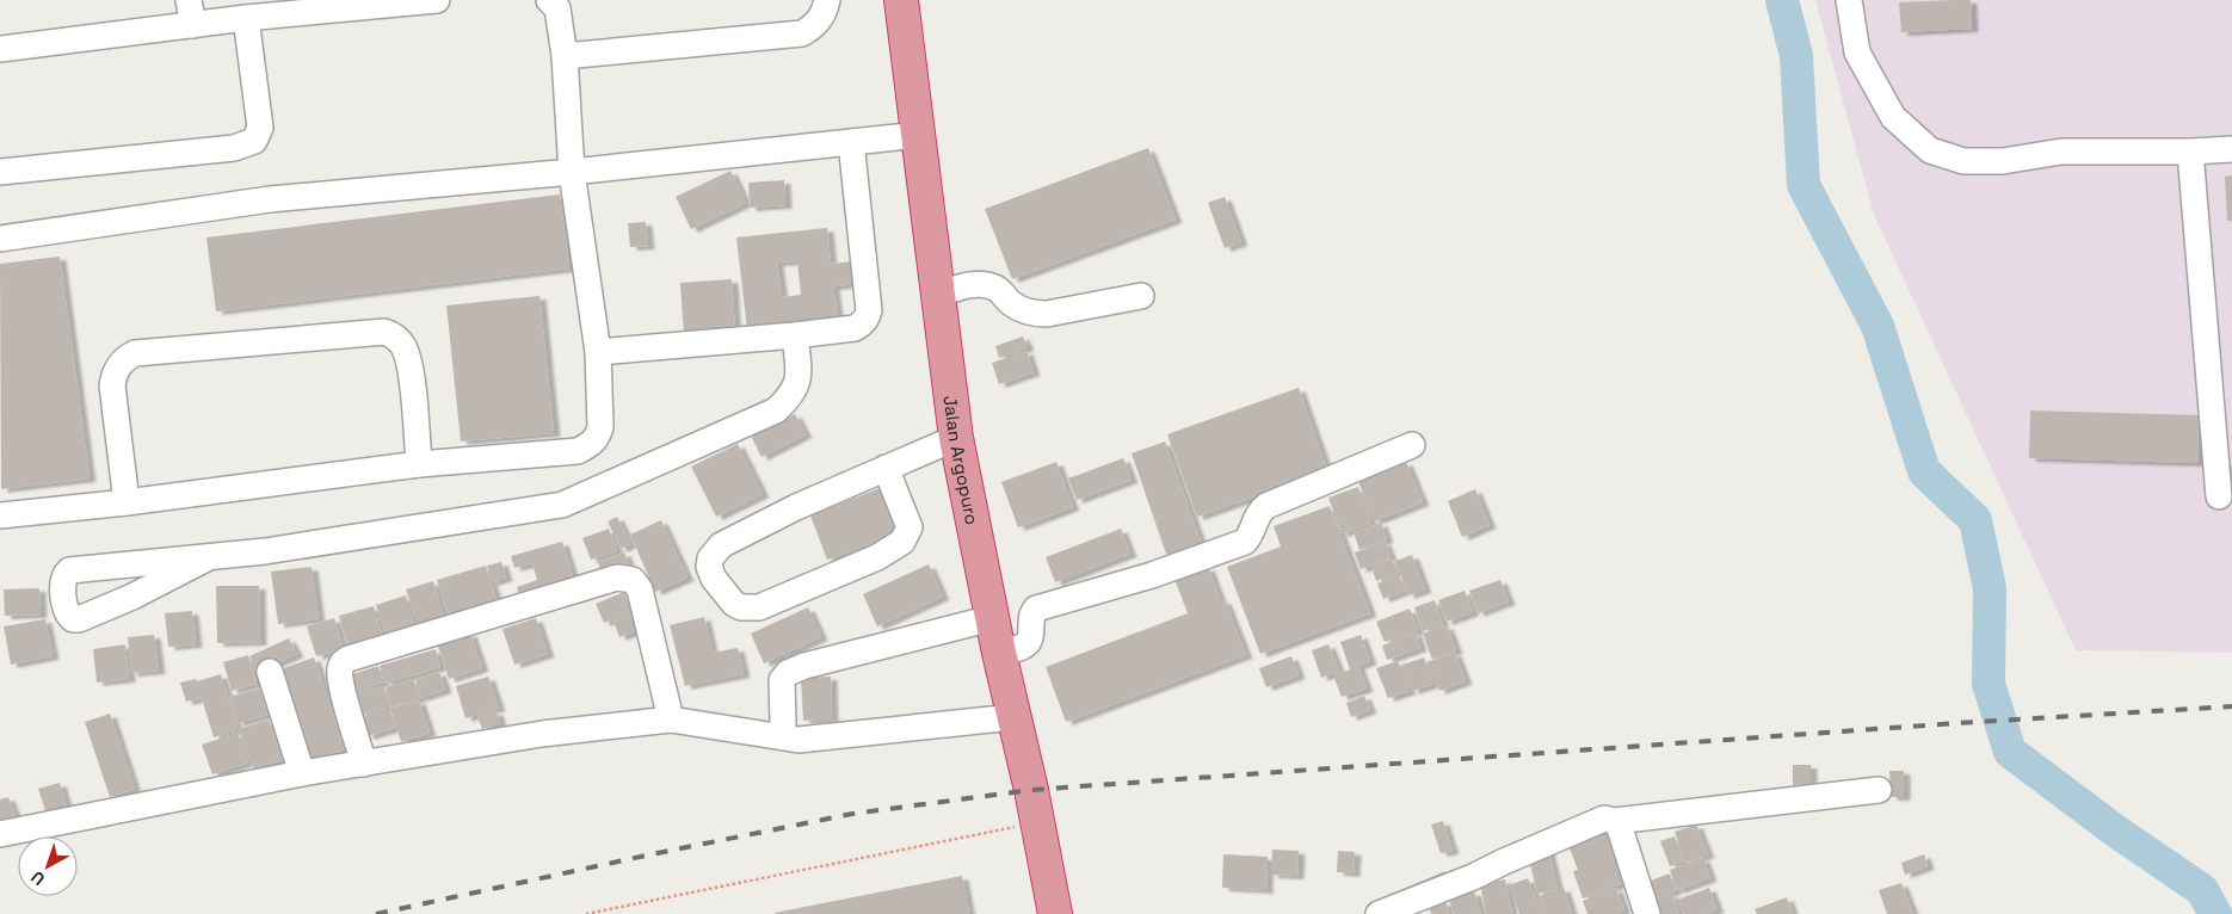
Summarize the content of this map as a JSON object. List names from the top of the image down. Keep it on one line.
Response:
{"streets":{"highway":["Jalan Argopuro"]},"north":"bottom left"}
